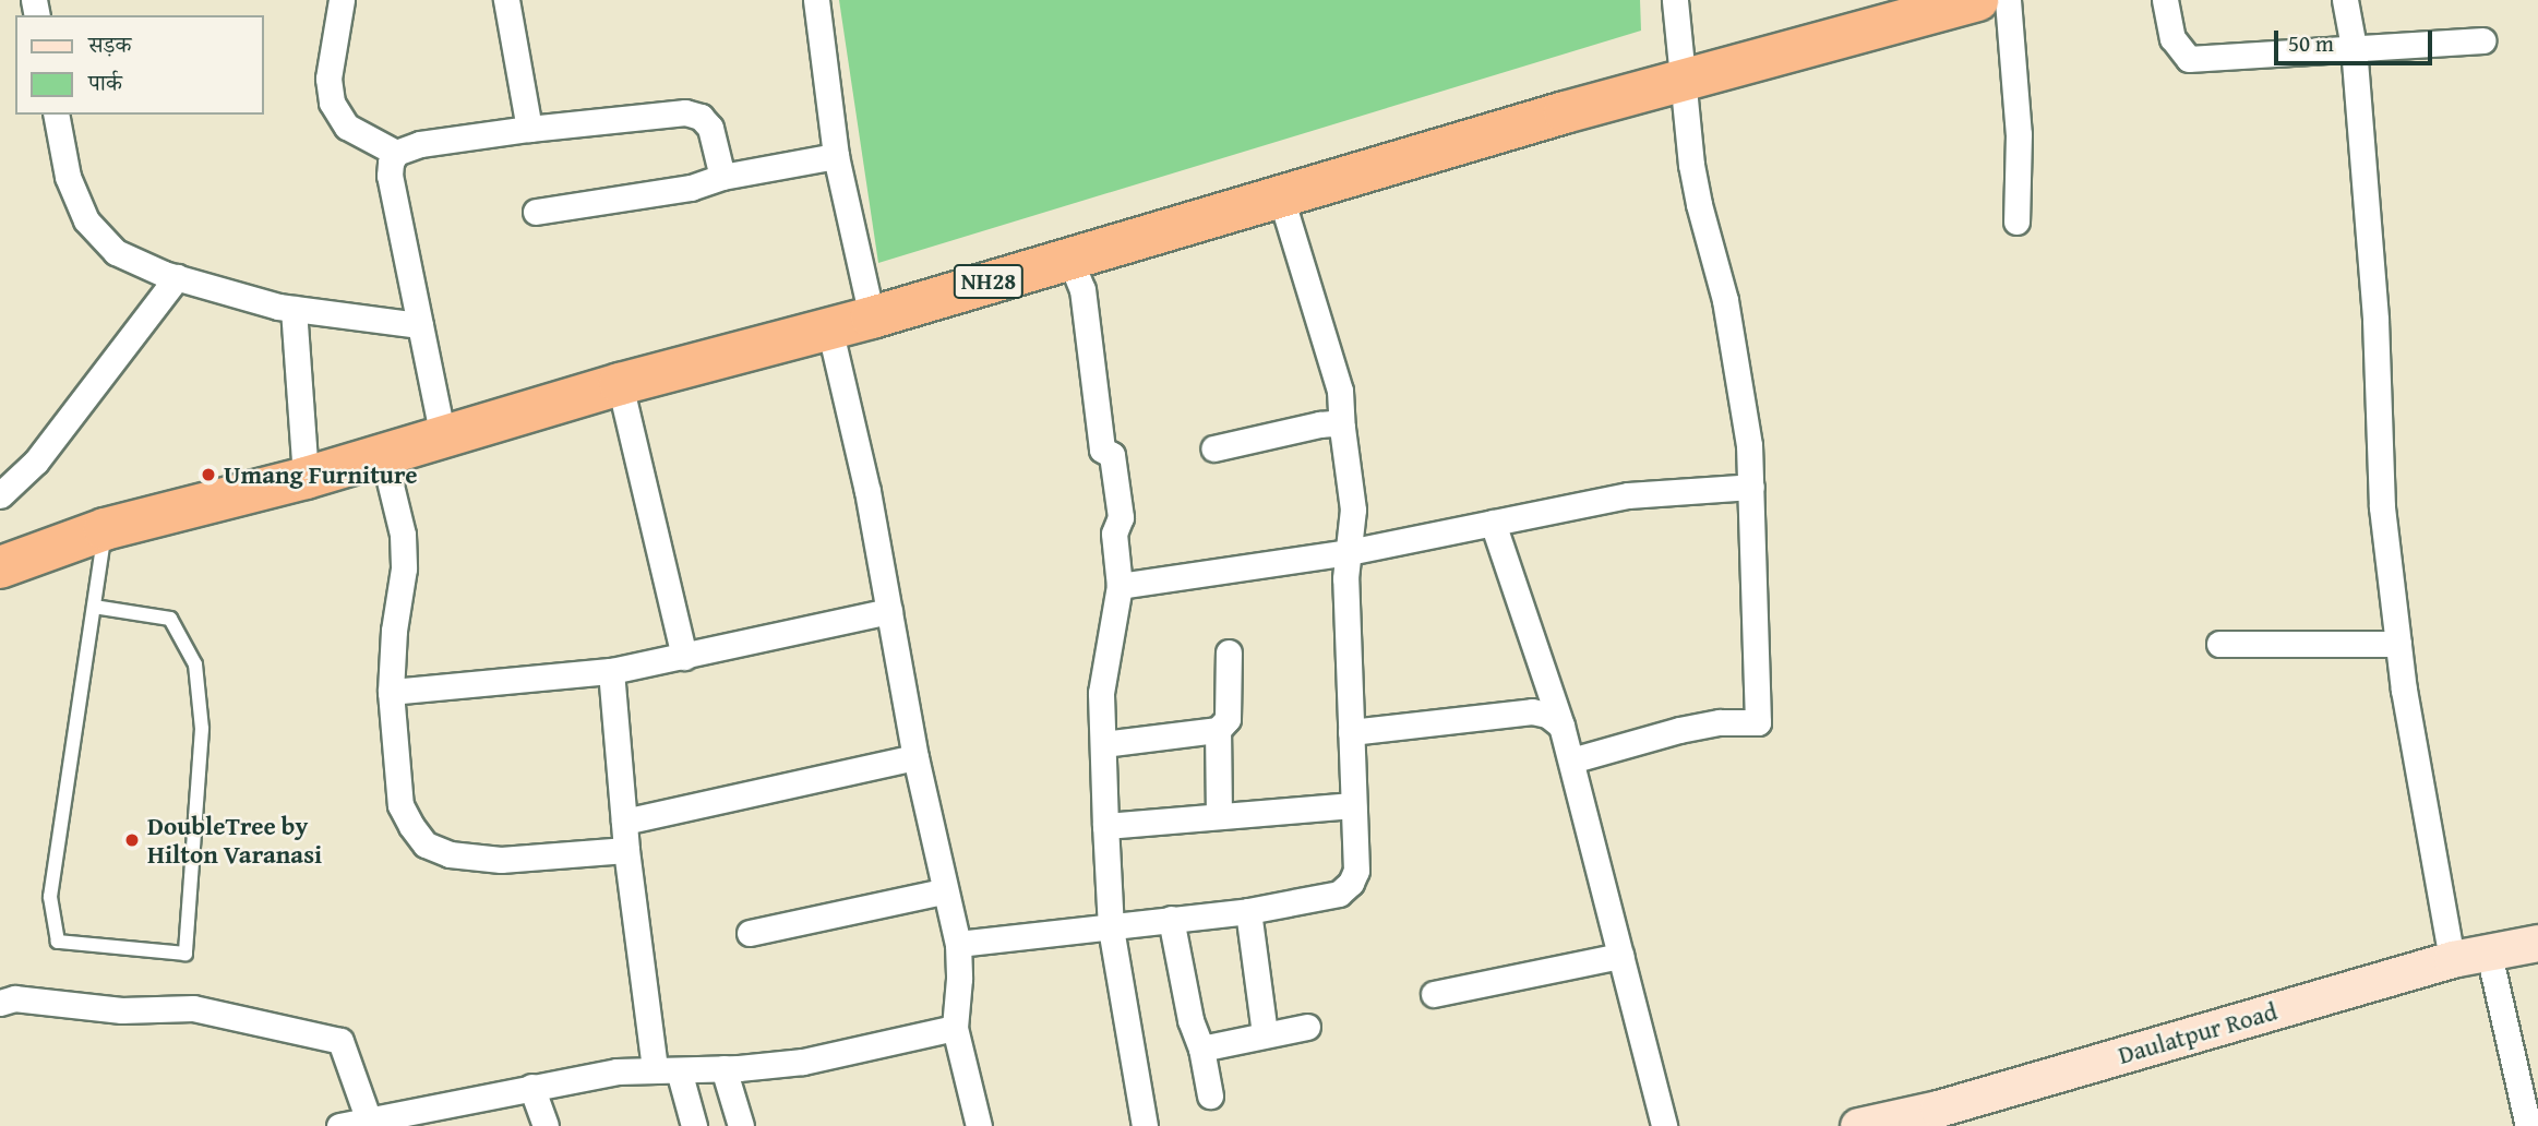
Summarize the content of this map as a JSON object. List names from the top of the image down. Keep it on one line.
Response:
{"streets":{"highway":["NH28"],"street":["Daulatpur Road"]},"places":["Umang Furniture","DoubleTree by Hilton Varanasi"],"legend":["सड़क","पार्क"],"scale_bar":"50 m"}
